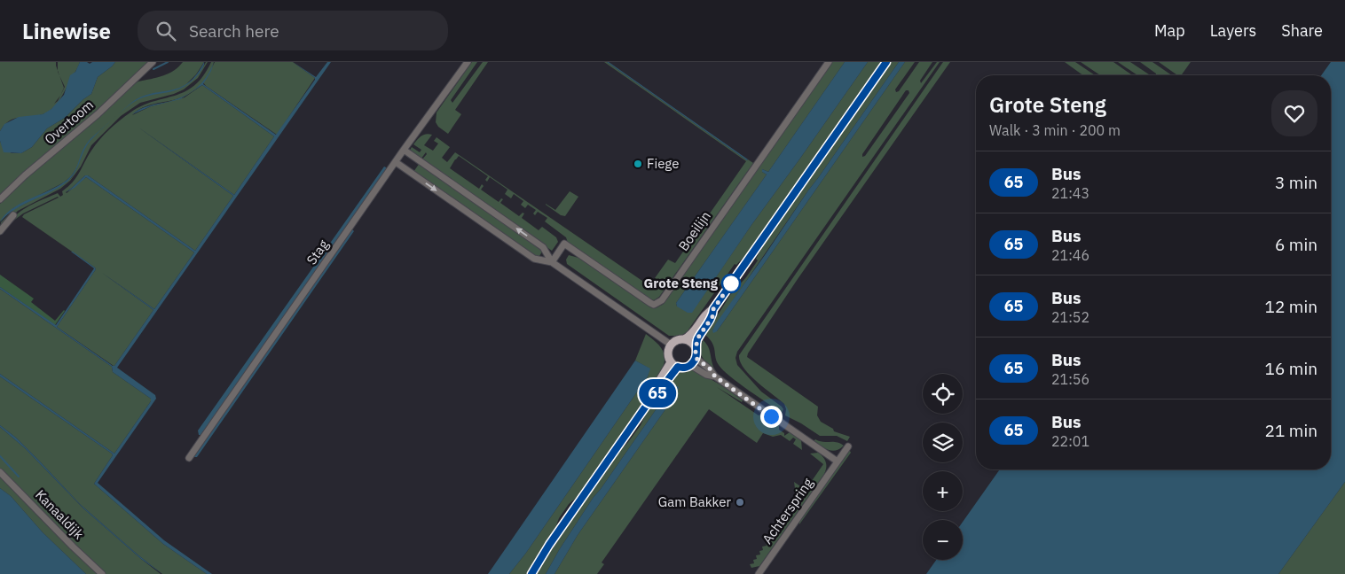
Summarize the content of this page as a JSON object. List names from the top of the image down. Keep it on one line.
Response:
{"streets":{"street":["Overtoom","Boeilijn","Stag","Achterspring","Kanaaldijk"]},"places":["Fiege","Grote Steng","Gam Bakker"],"lines":["bus line 65"],"page":{"header":"Linewise","search":"Search here","nav":["Map","Layers","Share"],"on_map":"65","heading":["Grote Steng","Walk · 3 min · 200 m"],"list":[{"mark":"65","name":"Bus","note":"21:43","value":"3 min"},{"mark":"65","name":"Bus","note":"21:46","value":"6 min"},{"mark":"65","name":"Bus","note":"21:52","value":"12 min"},{"mark":"65","name":"Bus","note":"21:56","value":"16 min"},{"mark":"65","name":"Bus","note":"22:01","value":"21 min"}],"map_buttons":["+","−"]}}
